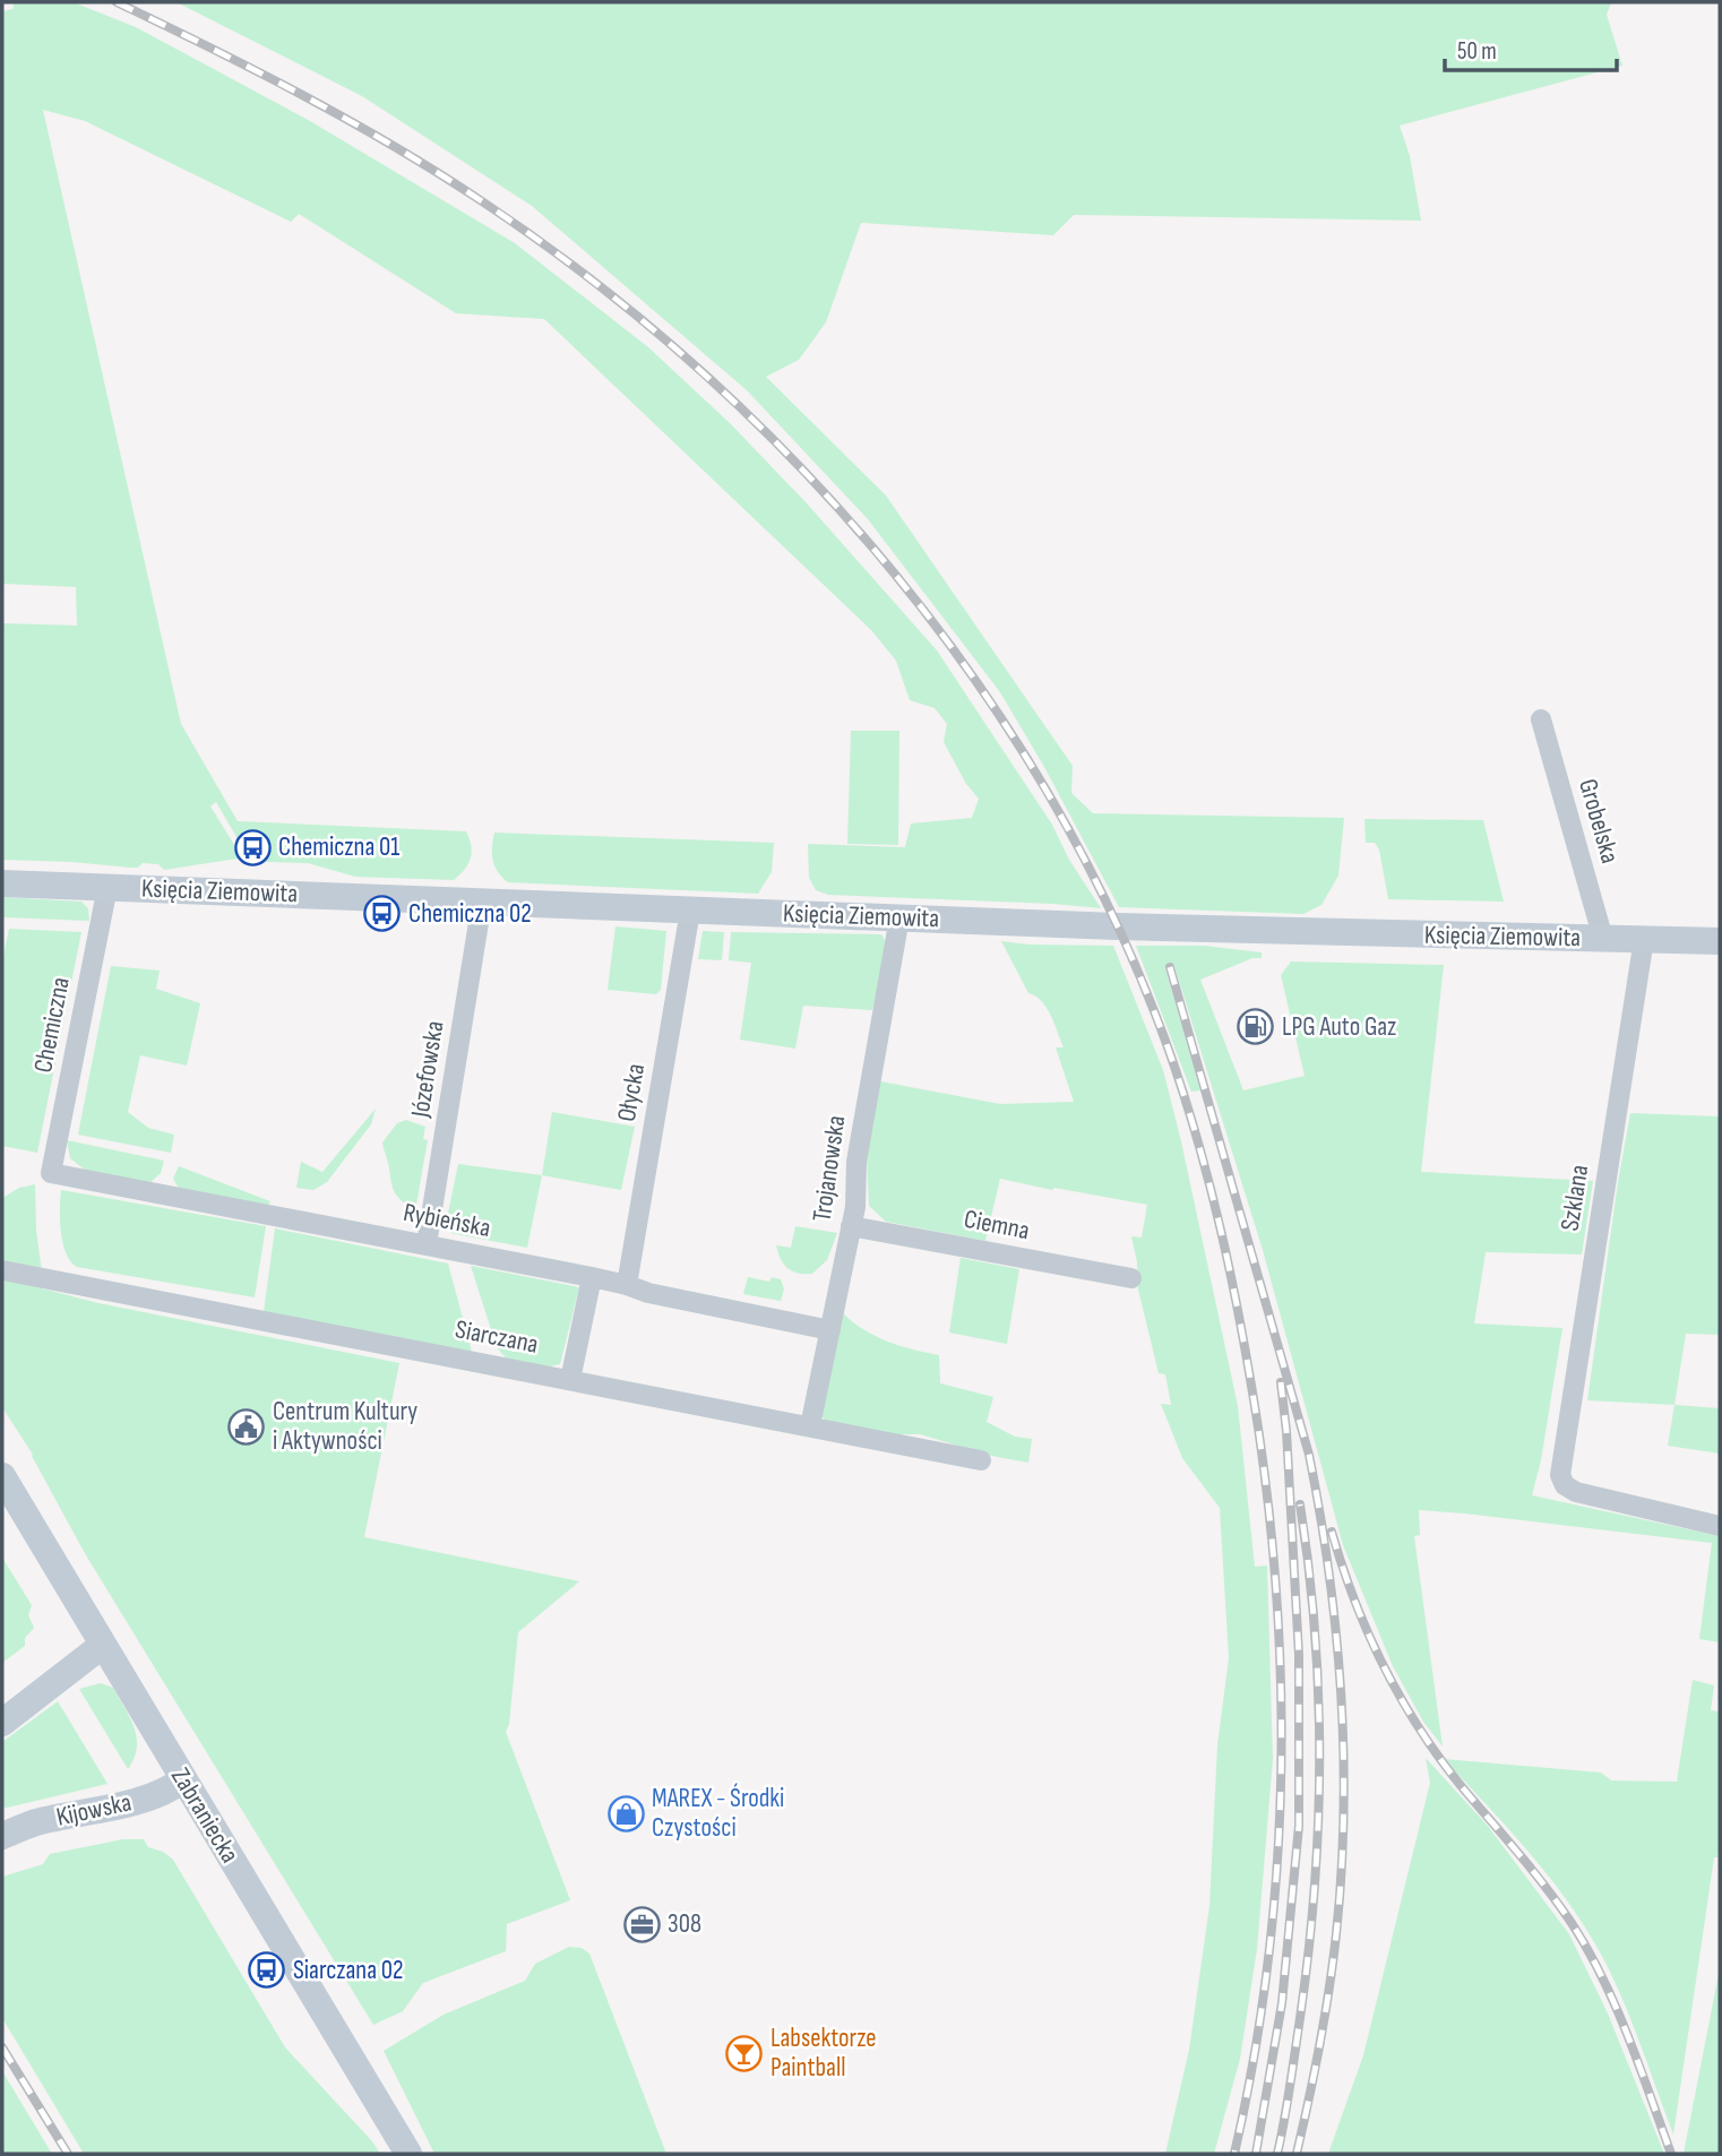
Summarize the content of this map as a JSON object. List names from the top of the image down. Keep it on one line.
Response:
{"streets":{"street":["Grobelska","Księcia Ziemowita","Chemiczna","Józefowska","Ołycka","Trojanowska","Szklana","Rybieńska","Ciemna","Siarczana","Kijowska","Zabraniecka"]},"crossings":[["Grobelska","Księcia Ziemowita"],["Księcia Ziemowita","Chemiczna"],["Księcia Ziemowita","Józefowska"],["Księcia Ziemowita","Ołycka"],["Księcia Ziemowita","Trojanowska"],["Księcia Ziemowita","Szklana"],["Chemiczna","Rybieńska"],["Józefowska","Rybieńska"],["Ołycka","Rybieńska"],["Trojanowska","Rybieńska"],["Trojanowska","Ciemna"],["Trojanowska","Siarczana"],["Kijowska","Zabraniecka"]],"places":{"bus stop":["Chemiczna 01","Chemiczna 02","Siarczana 02"],"fuel station":["LPG Auto Gaz"],"public building":["Centrum Kultury i Aktywności"],"shop":["MAREX - Środki Czystości"],"office":["308"],"bar":["Labsektorze Paintball"]},"scale_bar":"50 m"}
